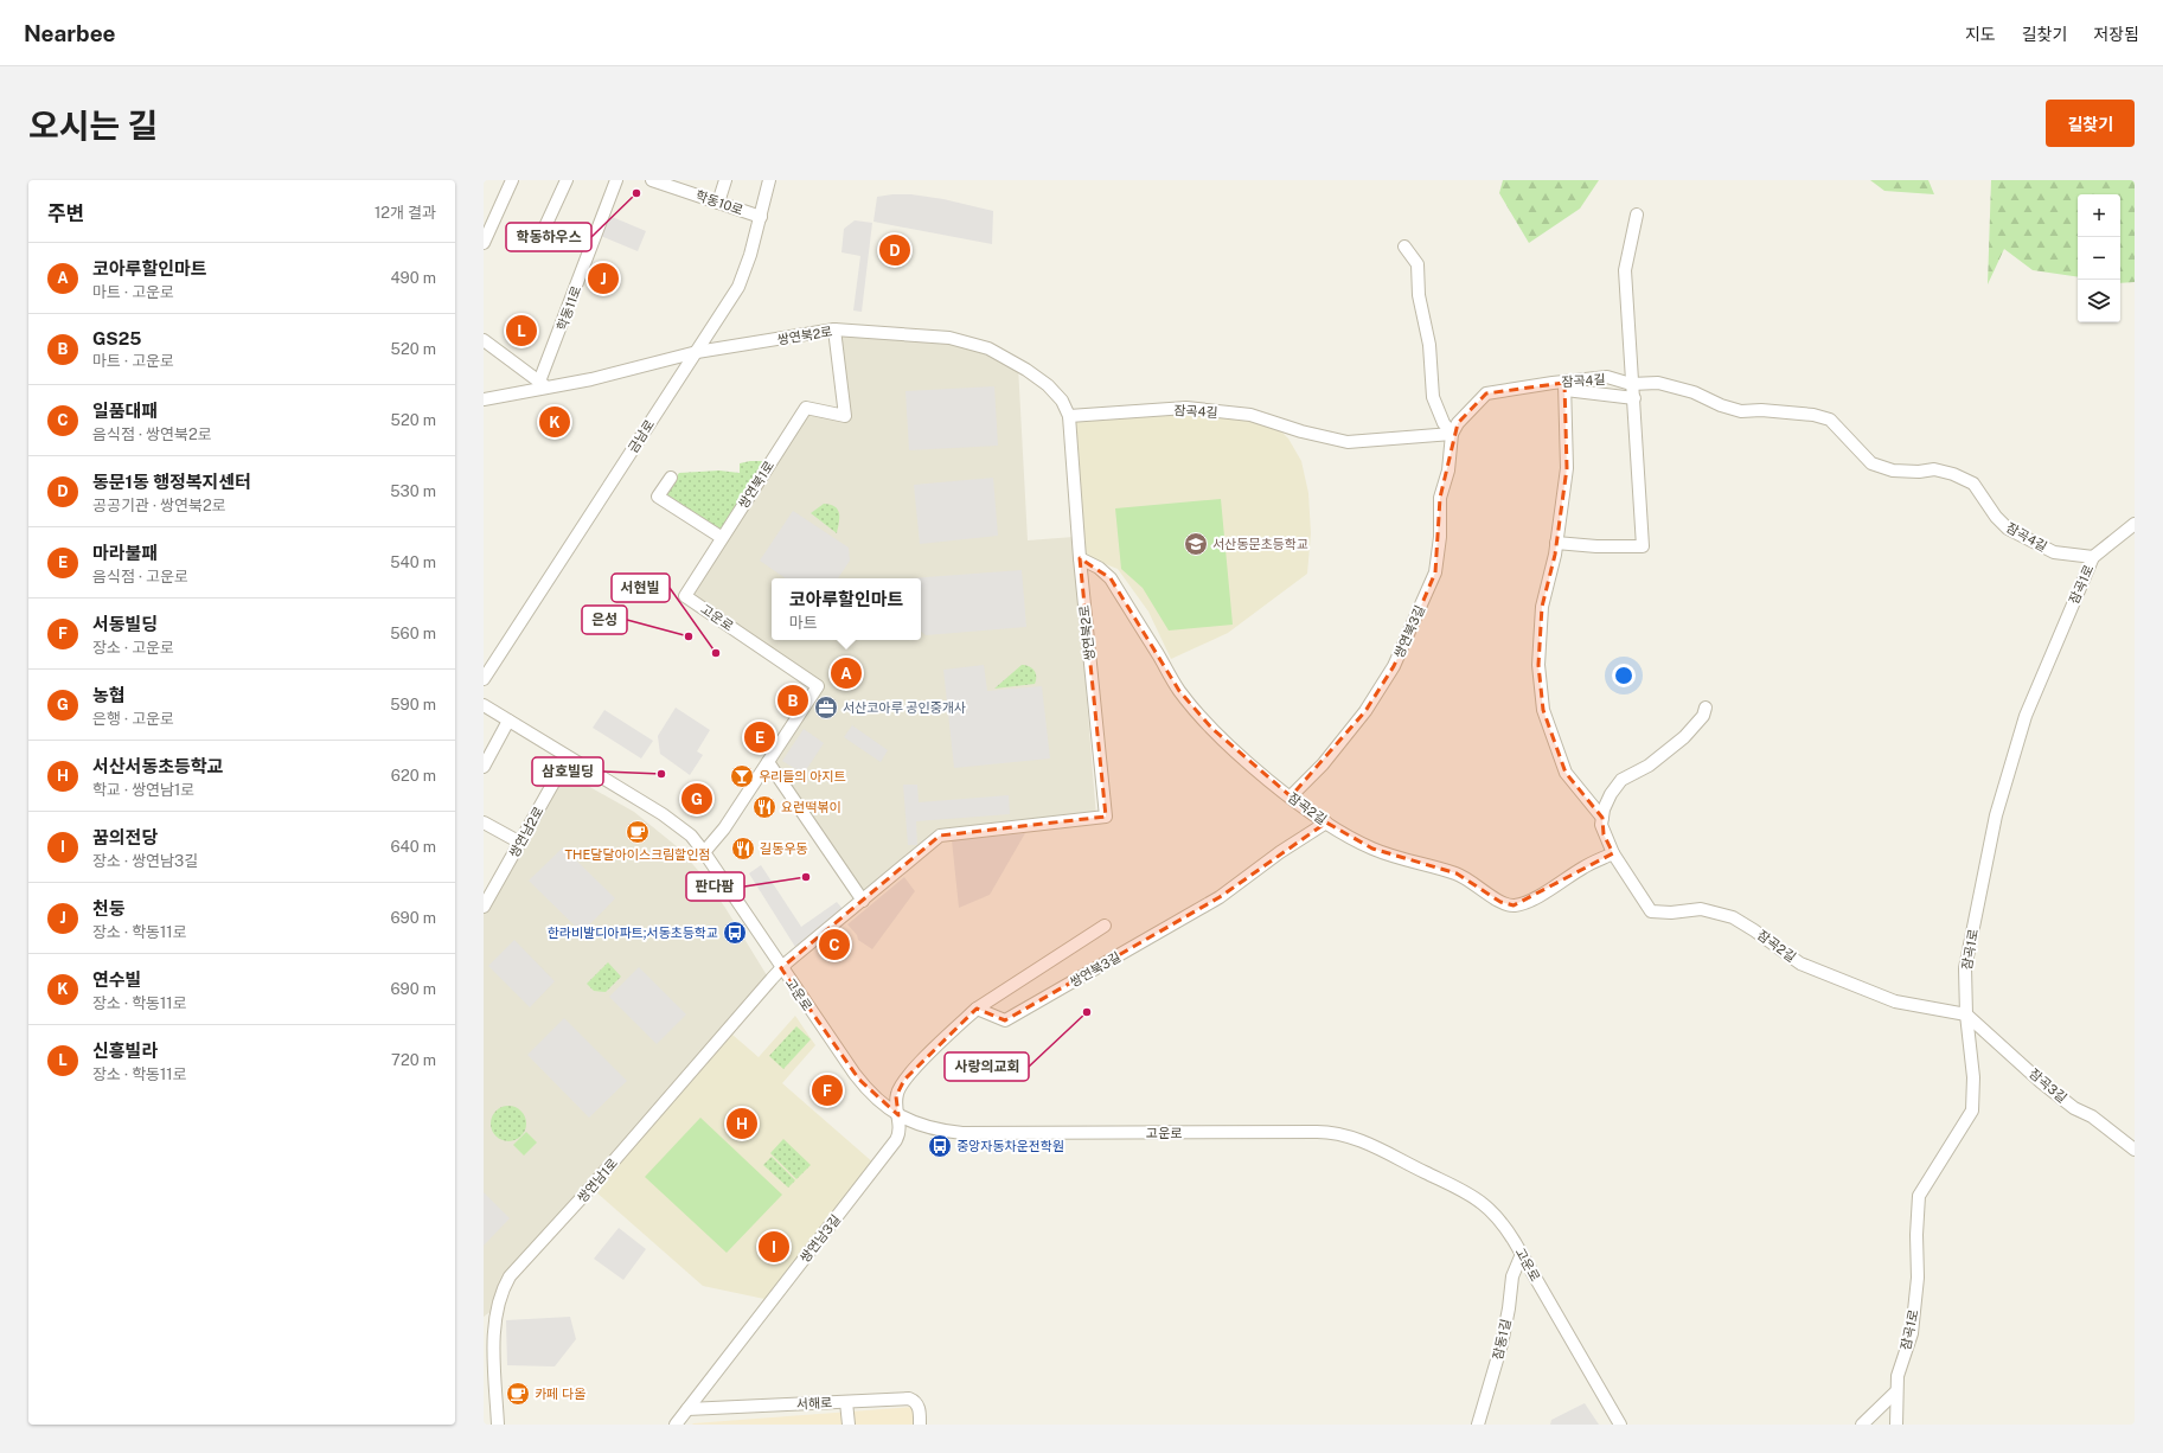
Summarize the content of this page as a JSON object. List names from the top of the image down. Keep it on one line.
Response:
{"streets":{"street":["학동10로","학동11로","쌍연북2로","잠곡4길","금남로","쌍연북1로","잠곡1로","고운로","쌍연북3길","잠곡2길","쌍연남2로","잠곡3길","쌍연남1로","쌍연남3길","잠동1길","서해로"]},"crossings":[["학동10로","금남로"],["쌍연북2로","잠곡4길"],["쌍연북2로","금남로"],["쌍연북2로","쌍연북1로"],["쌍연북2로","잠곡2길"],["쌍연북2로","쌍연남1로"],["잠곡4길","잠곡1로"],["잠곡4길","쌍연북3길"],["쌍연북1로","고운로"],["잠곡1로","잠곡2길"],["잠곡1로","잠곡3길"],["고운로","쌍연남2로"],["고운로","쌍연남1로"],["고운로","쌍연남3길"],["고운로","잠동1길"],["쌍연북3길","잠곡2길"],["잠곡2길","잠곡3길"],["쌍연남3길","서해로"]],"places":{"other":["학동하우스","은성","서현빌","삼호빌딩","판다팜","사랑의교회"],"school or university":["서산동문초등학교"],"office":["서산코아루 공인중개사"],"bar":["우리들의 아지트"],"restaurant":["요런떡볶이","길동우동"],"cafe":["THE달달아이스크림할인점","카페 다올"],"bus stop":["한라비발디아파트;서동초등학교","중앙자동차운전학원"]},"page":{"header":"Nearbee","nav":["지도","길찾기","저장됨"],"title":"오시는 길","buttons":"길찾기","heading":["주변","12개 결과"],"map_buttons":["+","−"],"pins":["D","J","L","K","A","B","E","G","C","F","H","I"],"list":[{"mark":"A","name":"코아루할인마트","note":"마트 · 고운로","value":"490 m"},{"mark":"B","name":"GS25","note":"마트 · 고운로","value":"520 m"},{"mark":"C","name":"일품대패","note":"음식점 · 쌍연북2로","value":"520 m"},{"mark":"D","name":"동문1동 행정복지센터","note":"공공기관 · 쌍연북2로","value":"530 m"},{"mark":"E","name":"마라불패","note":"음식점 · 고운로","value":"540 m"},{"mark":"F","name":"서동빌딩","note":"장소 · 고운로","value":"560 m"},{"mark":"G","name":"농협","note":"은행 · 고운로","value":"590 m"},{"mark":"H","name":"서산서동초등학교","note":"학교 · 쌍연남1로","value":"620 m"},{"mark":"I","name":"꿈의전당","note":"장소 · 쌍연남3길","value":"640 m"},{"mark":"J","name":"천둥","note":"장소 · 학동11로","value":"690 m"},{"mark":"K","name":"연수빌","note":"장소 · 학동11로","value":"690 m"},{"mark":"L","name":"신흥빌라","note":"장소 · 학동11로","value":"720 m"}],"popup":["코아루할인마트","마트"]}}
